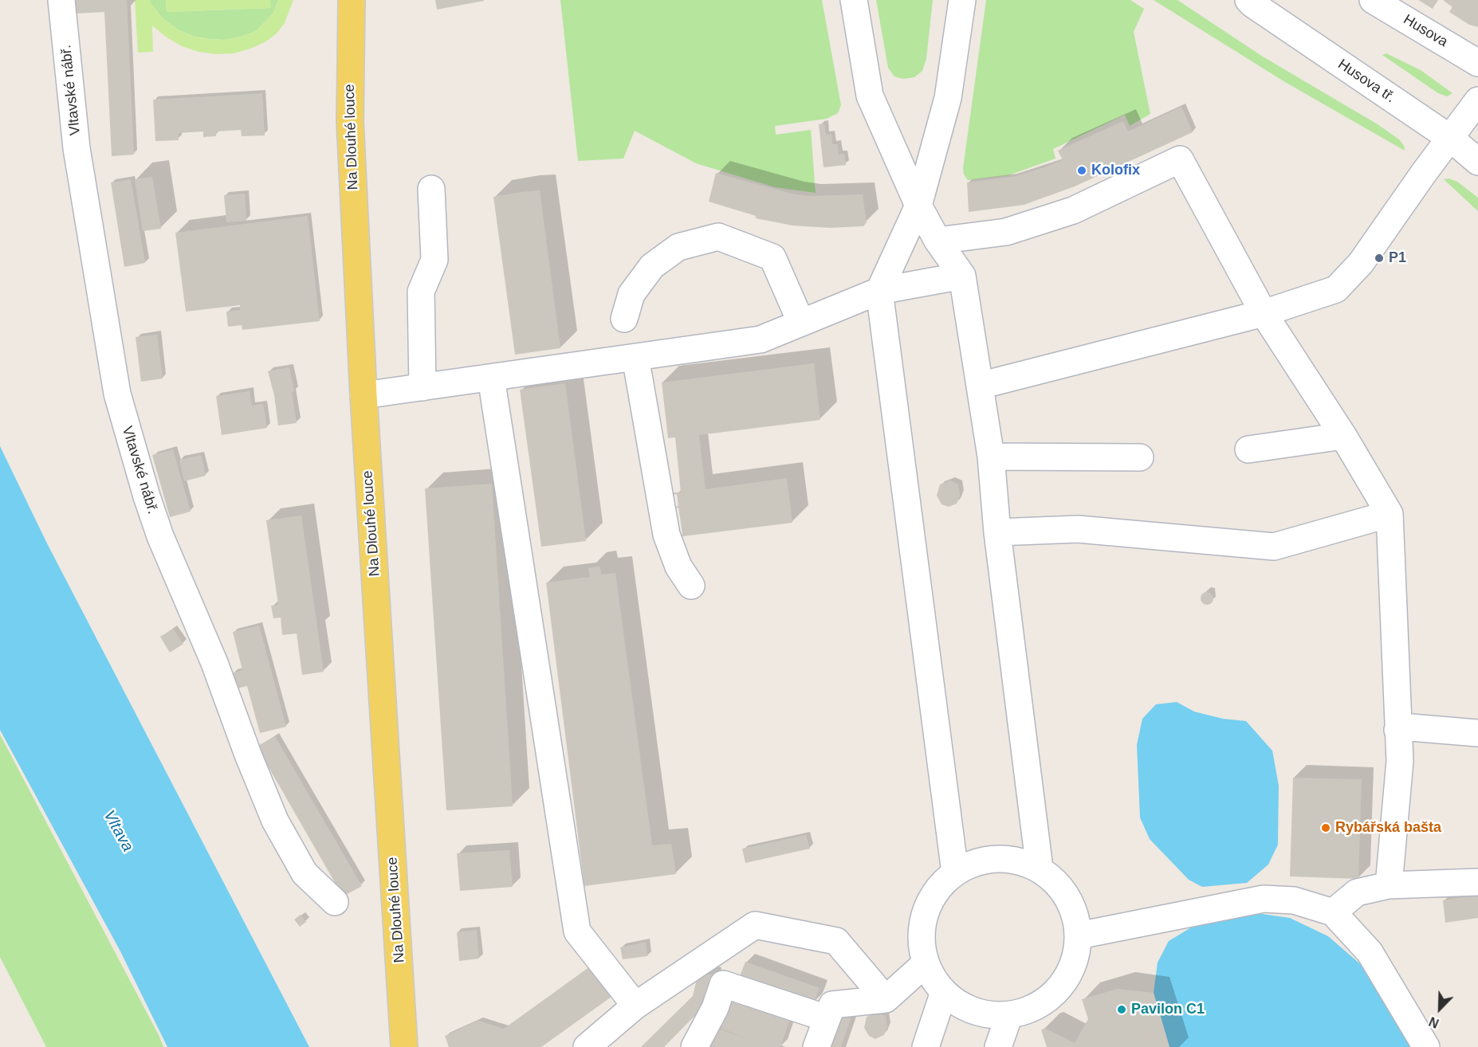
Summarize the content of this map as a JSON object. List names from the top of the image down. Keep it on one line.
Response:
{"streets":{"main road":["Na Dlouhé louce"],"street":["Husova","Husova tř.","Vltavské nábř."]},"water":["Vltava"],"places":["Kolofix","P1","Rybářská bašta","Pavilon C1"],"north":"bottom left"}
